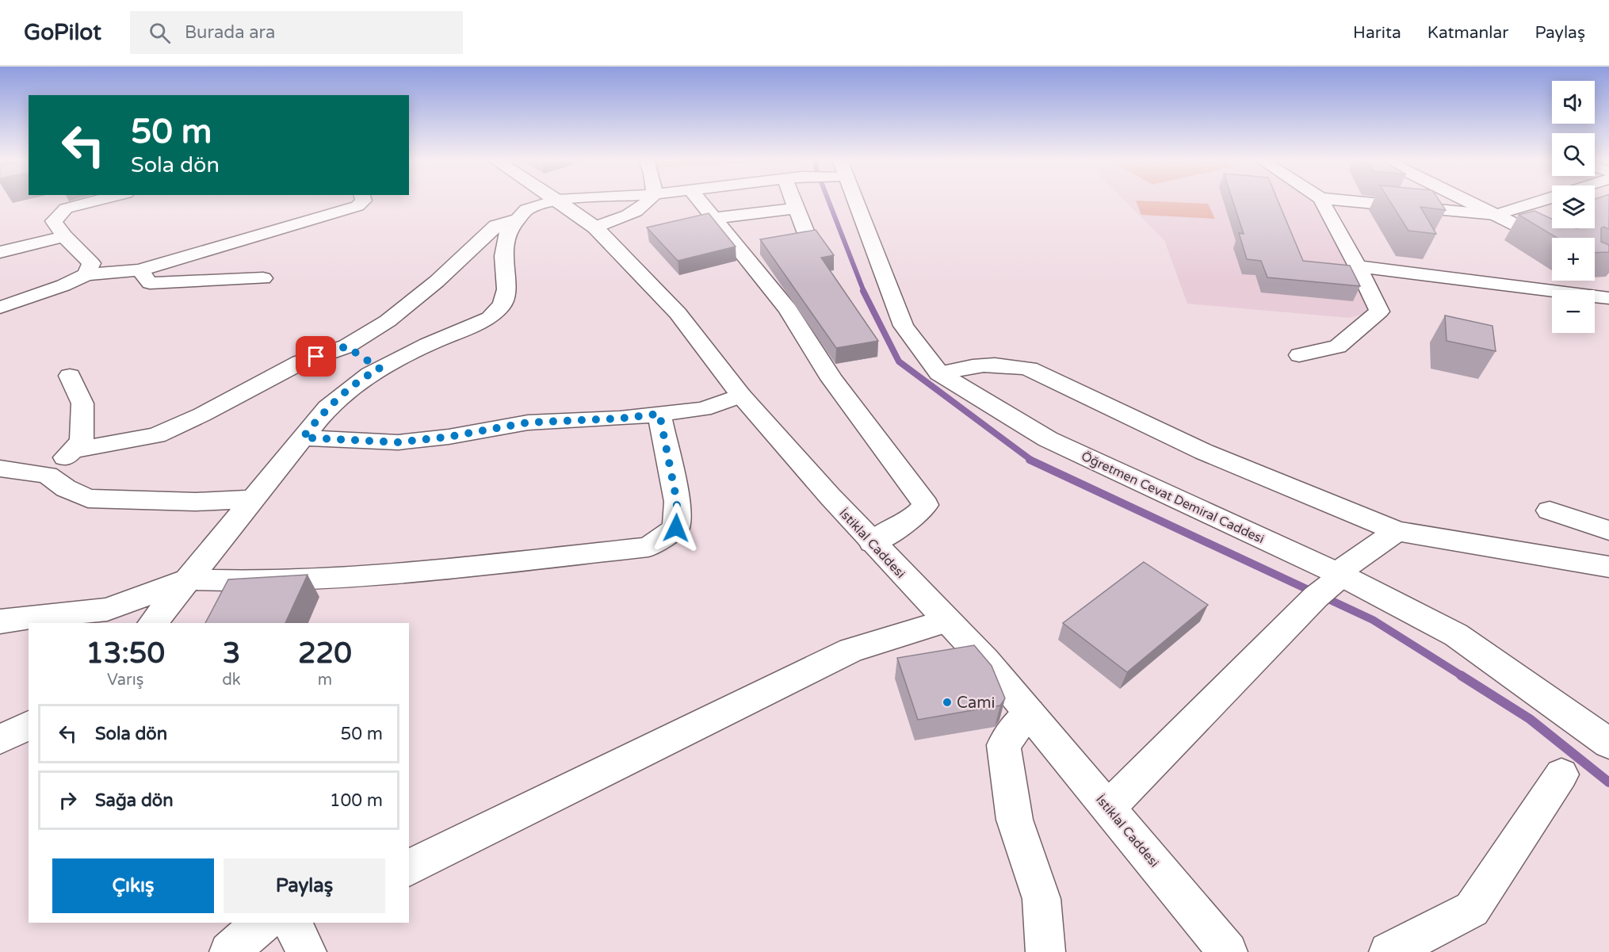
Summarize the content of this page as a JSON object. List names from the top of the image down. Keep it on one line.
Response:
{"streets":{"street":["Öğretmen Cevat Demiral Caddesi","İstiklal Caddesi"]},"places":["Cami"],"page":{"header":"GoPilot","search":"Burada ara","nav":["Harita","Katmanlar","Paylaş"],"map_buttons":["+","−"],"turn":["50 m","Sola dön"],"eta":["13:50","Varış","3","dk","220","m"],"list":[{"name":"Sola dön","value":"50 m"},{"name":"Sağa dön","value":"100 m"}],"buttons":["Çıkış","Paylaş"]}}
